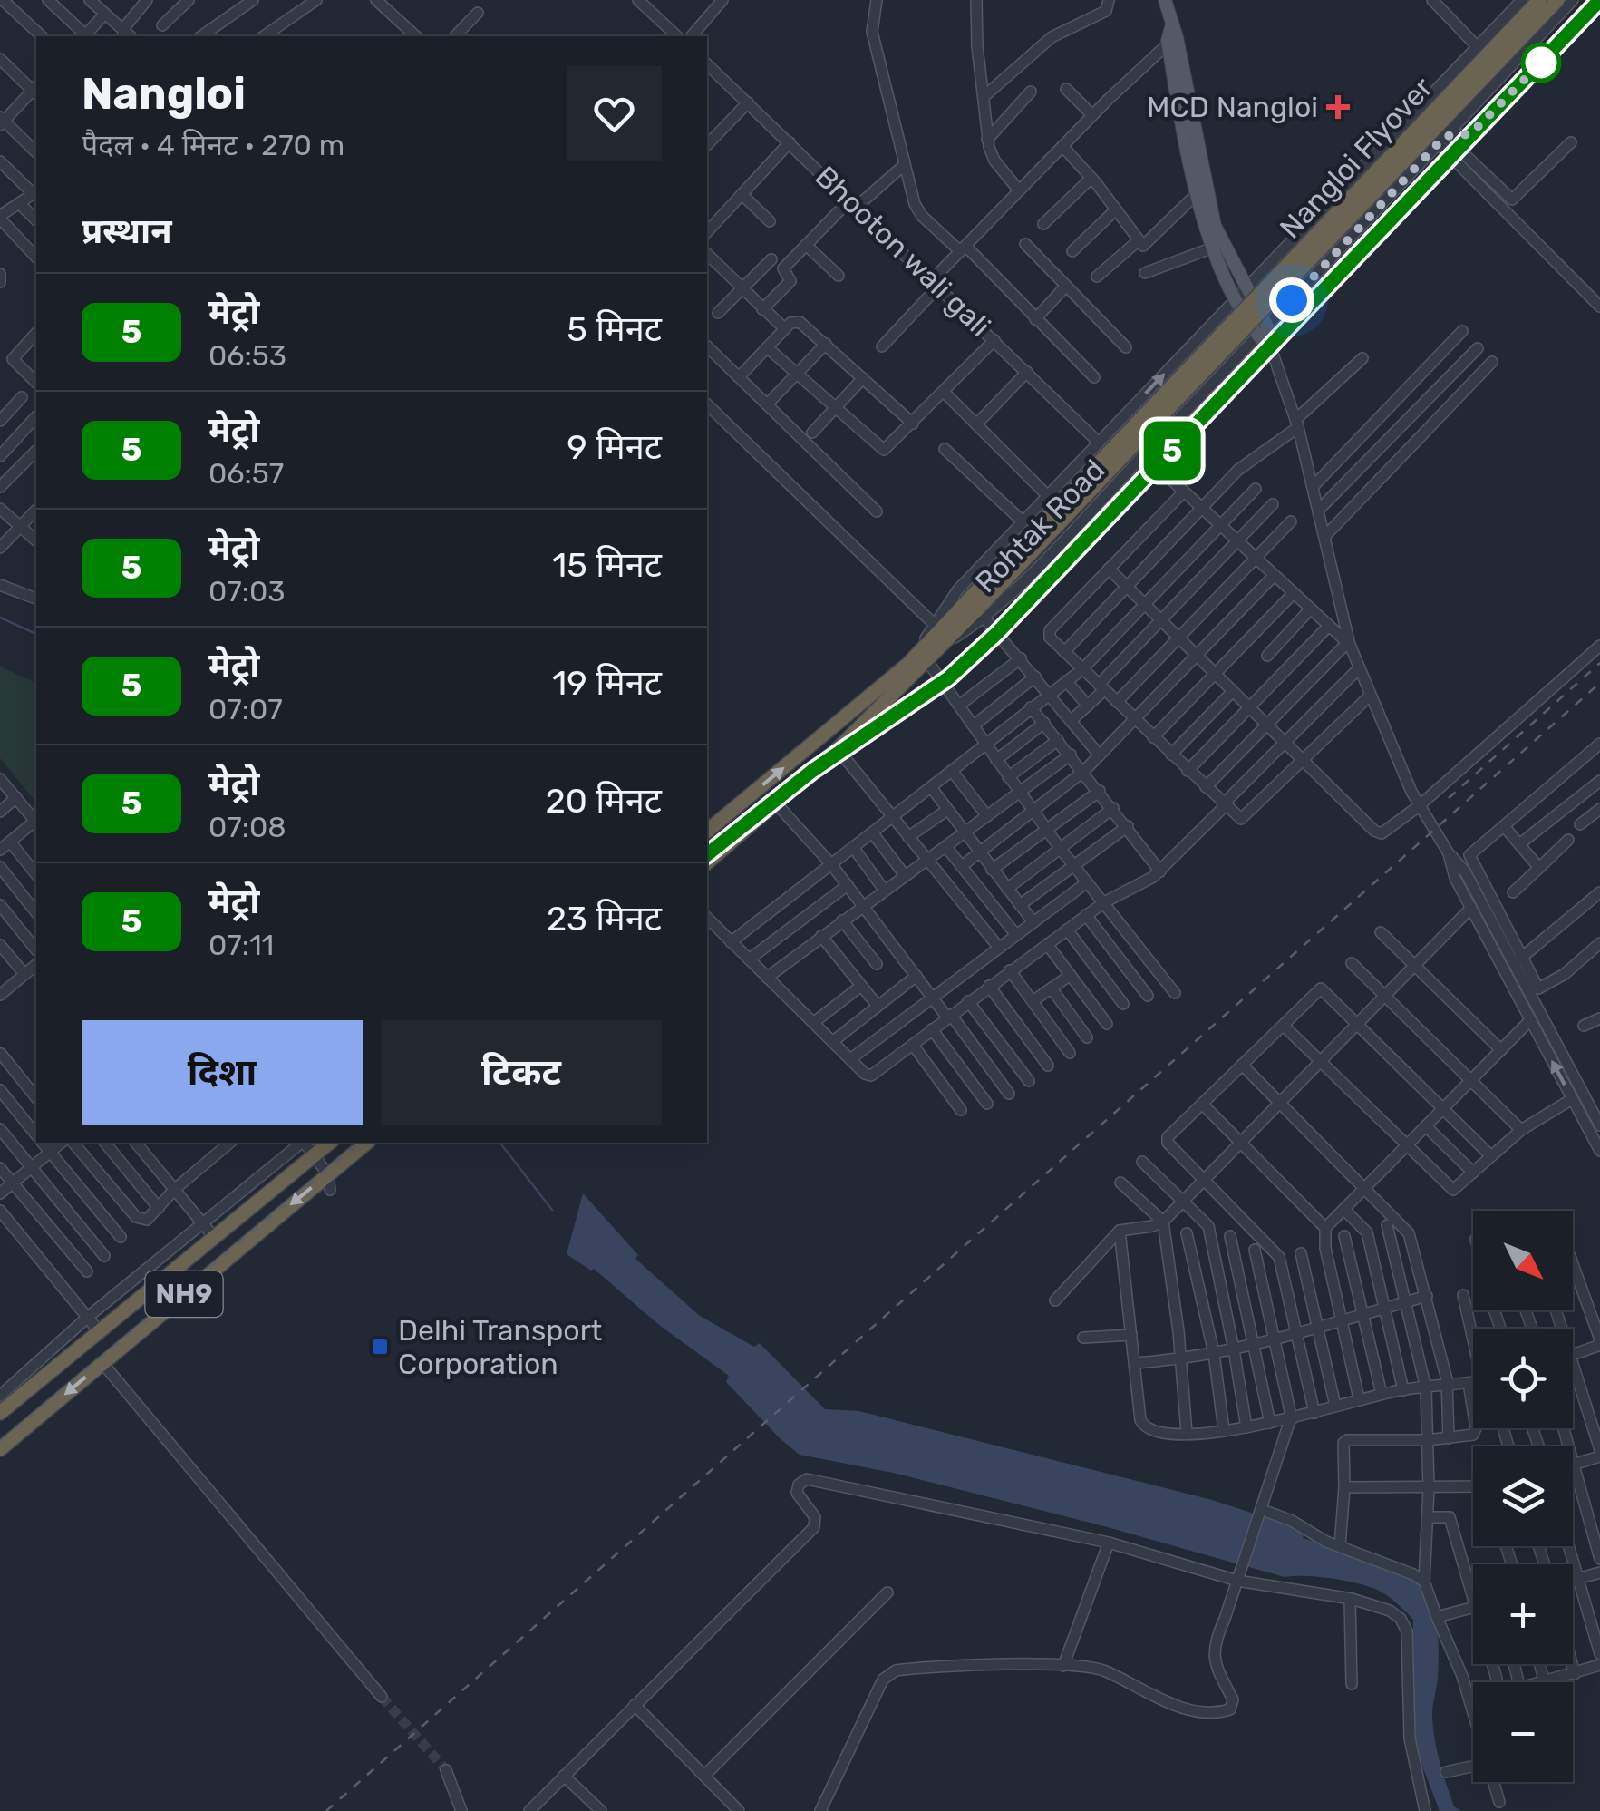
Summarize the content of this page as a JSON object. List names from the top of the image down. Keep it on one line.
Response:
{"streets":{"highway":["Nangloi Flyover","Rohtak Road","NH9"],"street":["Bhooton wali gali"]},"crossings":[["Nangloi Flyover","Rohtak Road"],["Bhooton wali gali","Rohtak Road"]],"places":{"health":["MCD Nangloi"],"transit":["Delhi Transport Corporation"]},"lines":["metro line 5"],"north":"bottom right","page":{"on_map":"5","heading":[["Nangloi","पैदल · 4 मिनट · 270 m"],"प्रस्थान"],"list":[{"mark":"5","name":"मेट्रो","note":"06:53","value":"5 मिनट"},{"mark":"5","name":"मेट्रो","note":"06:57","value":"9 मिनट"},{"mark":"5","name":"मेट्रो","note":"07:03","value":"15 मिनट"},{"mark":"5","name":"मेट्रो","note":"07:07","value":"19 मिनट"},{"mark":"5","name":"मेट्रो","note":"07:08","value":"20 मिनट"},{"mark":"5","name":"मेट्रो","note":"07:11","value":"23 मिनट"}],"buttons":["दिशा","टिकट"],"map_buttons":["+","−"]}}
